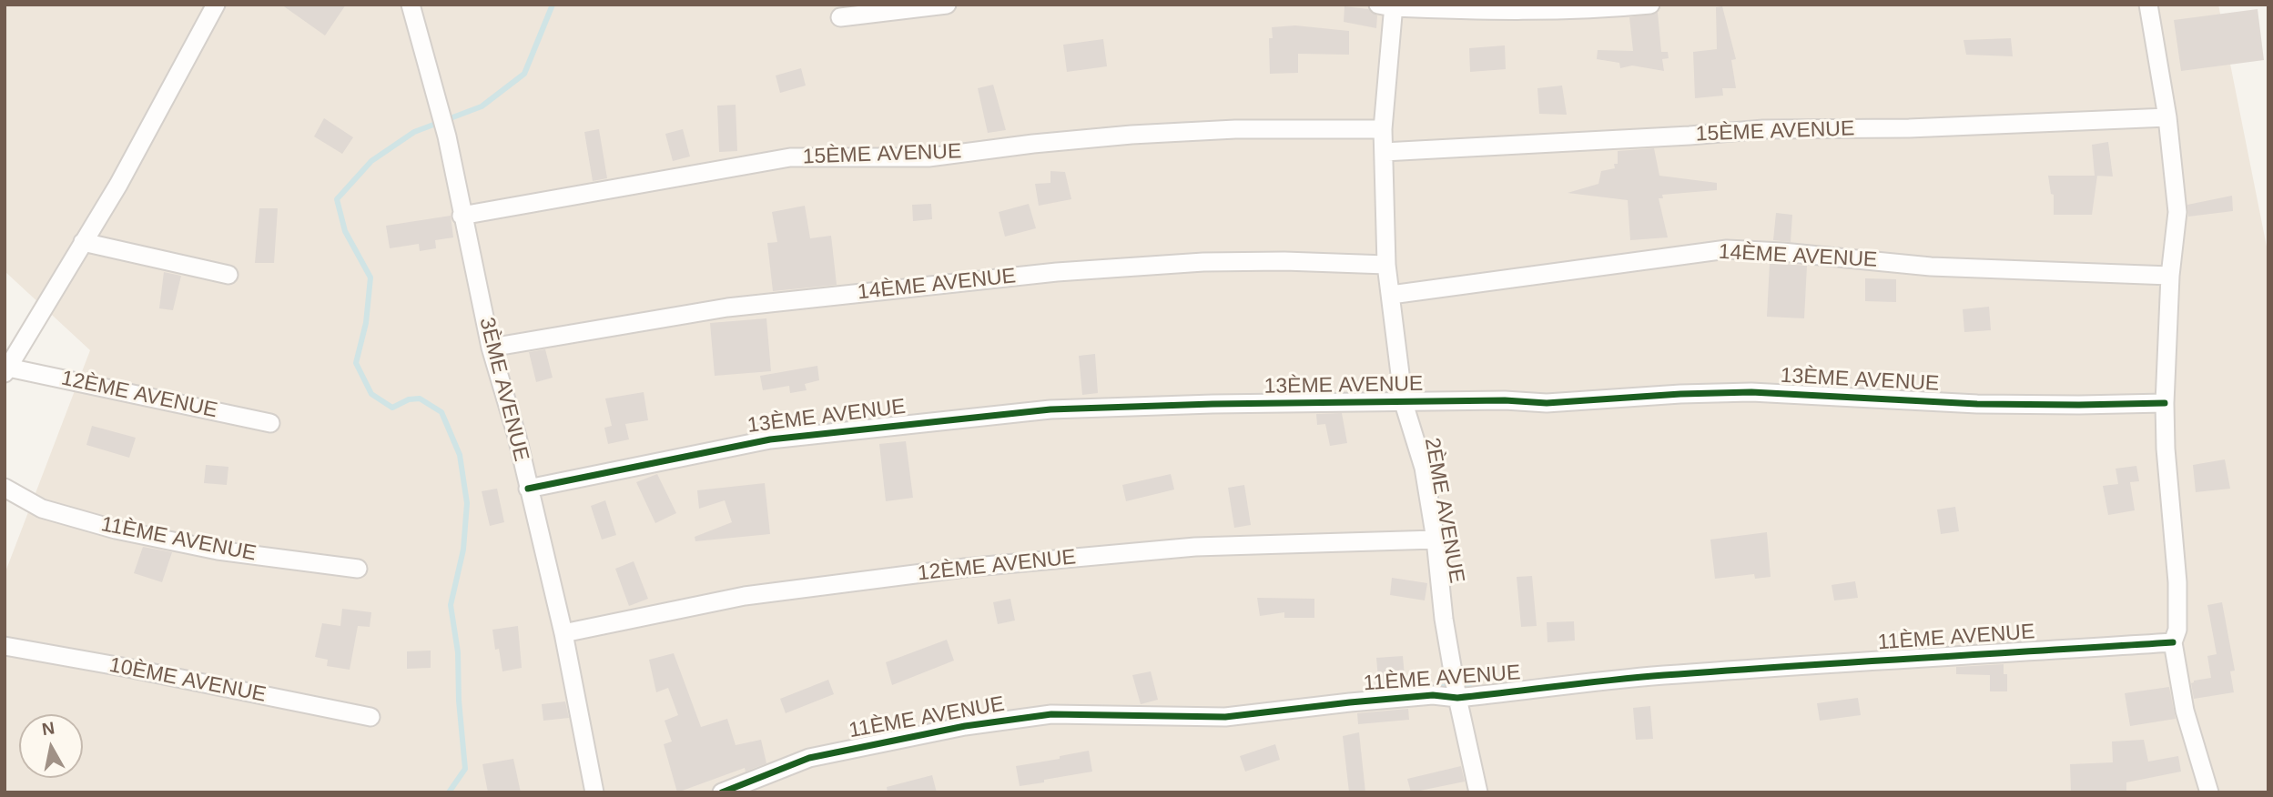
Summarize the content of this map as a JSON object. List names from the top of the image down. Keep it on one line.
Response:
{"streets":{"street":["15ÈME AVENUE","14ÈME AVENUE","13ÈME AVENUE","3ÈME AVENUE","12ÈME AVENUE","2ÈME AVENUE","11ÈME AVENUE","10ÈME AVENUE"]},"crossings":[["15ÈME AVENUE","3ÈME AVENUE"],["15ÈME AVENUE","2ÈME AVENUE"],["14ÈME AVENUE","3ÈME AVENUE"],["14ÈME AVENUE","2ÈME AVENUE"],["13ÈME AVENUE","3ÈME AVENUE"],["13ÈME AVENUE","2ÈME AVENUE"],["3ÈME AVENUE","12ÈME AVENUE"],["12ÈME AVENUE","2ÈME AVENUE"],["2ÈME AVENUE","11ÈME AVENUE"]],"north":"top"}
